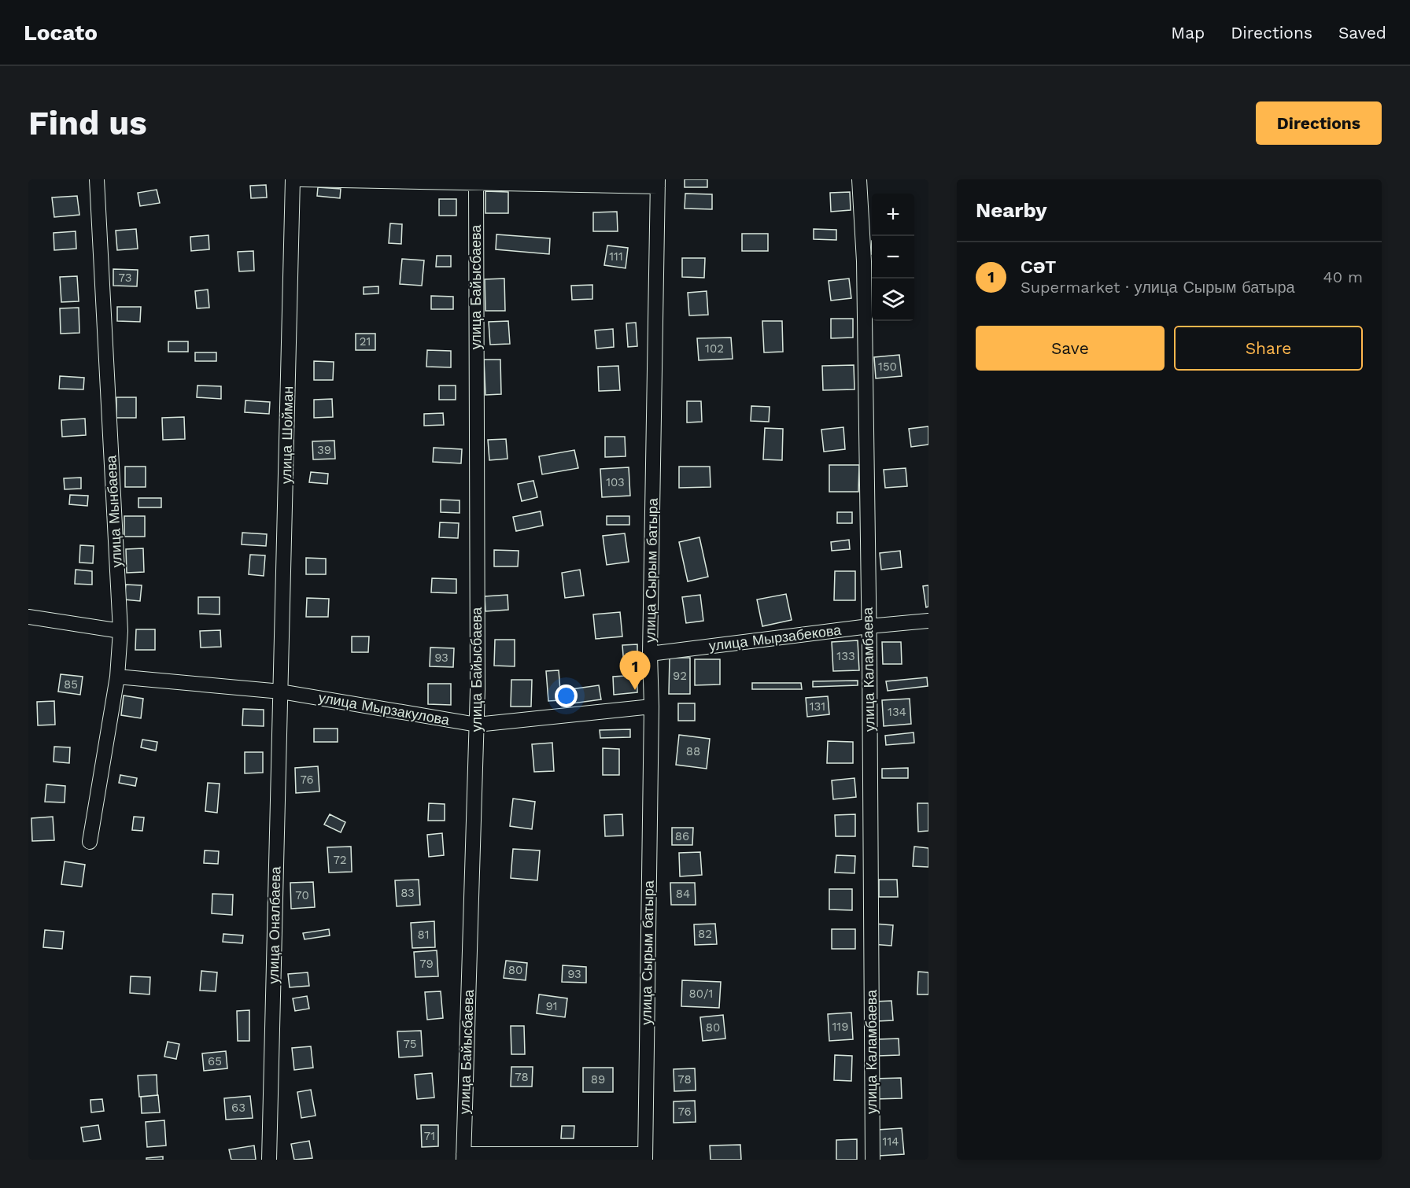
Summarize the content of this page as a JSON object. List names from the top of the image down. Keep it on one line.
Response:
{"streets":{"street":["улица Байысбаева","улица Шойман","улица Мынбаева","улица Сырым батыра","улица Мырзабекова","улица Каламбаева","улица Мырзакулова","улица Оналбаева"]},"crossings":[["улица Байысбаева","улица Мырзакулова"],["улица Шойман","улица Мырзакулова"],["улица Шойман","улица Оналбаева"],["улица Мынбаева","улица Мырзакулова"],["улица Сырым батыра","улица Мырзабекова"],["улица Сырым батыра","улица Мырзакулова"],["улица Мырзабекова","улица Каламбаева"],["улица Мырзакулова","улица Оналбаева"]],"house_numbers":["111","73","21","102","150","39","103","133","93","92","85","131","134","88","76","86","72","83","84","70","82","81","79","80","93","80/1","91","119","80","75","65","78","89","78","63","76","71","114"],"page":{"header":"Locato","nav":["Map","Directions","Saved"],"buttons":["Directions",["Save","Share"]],"title":"Find us","heading":"Nearby","map_buttons":["+","−"],"list":[{"mark":"1","name":"СƏТ","note":"Supermarket · улица Сырым батыра","value":"40 m"}],"pins":"1"}}
